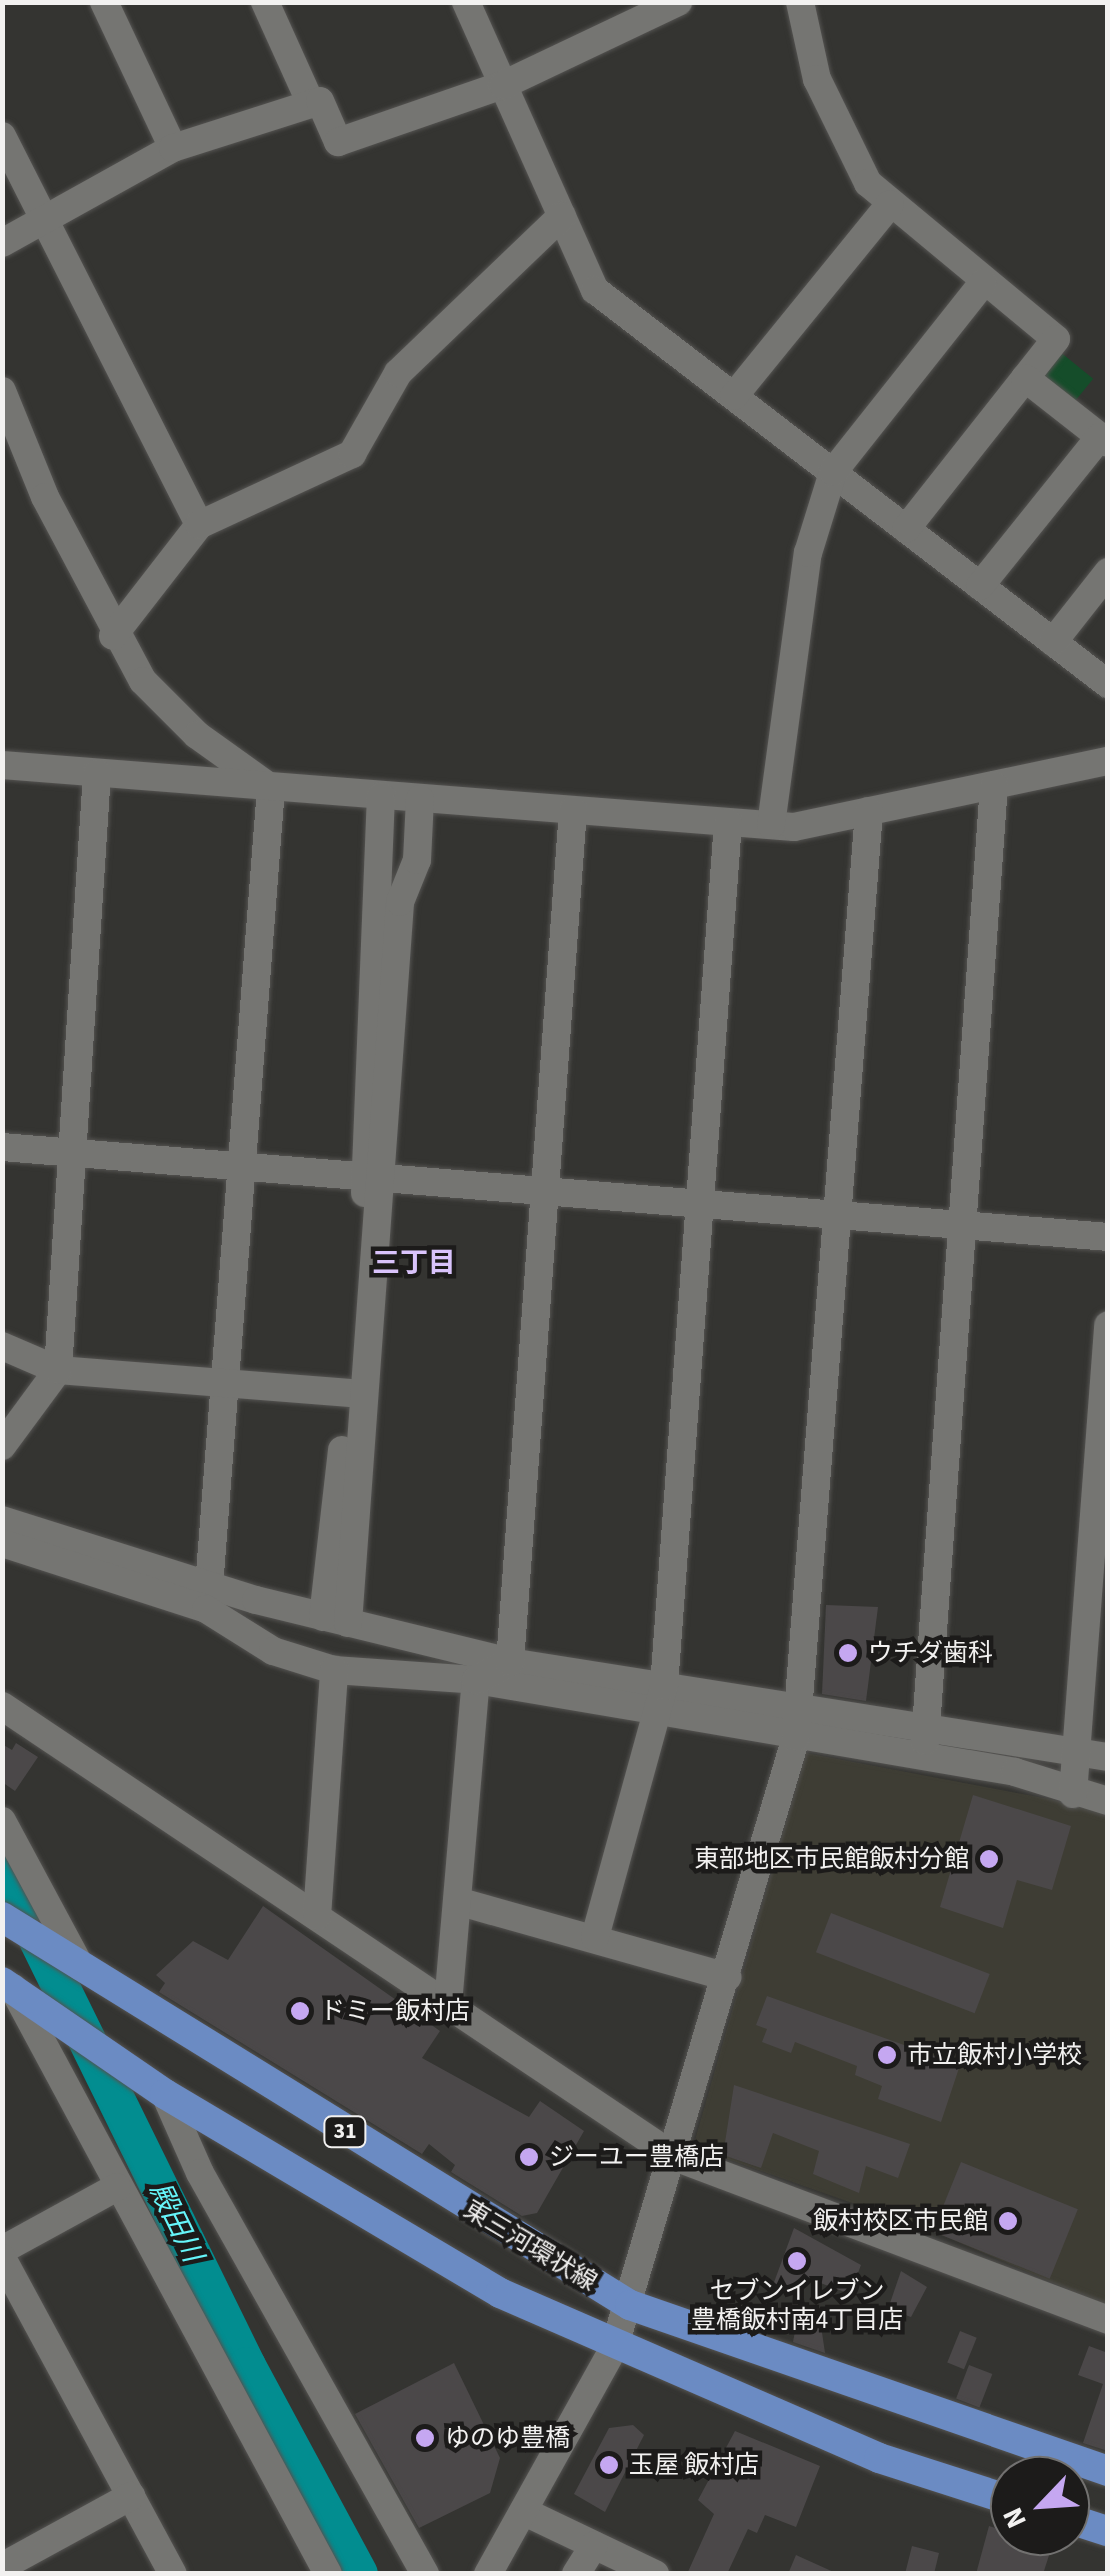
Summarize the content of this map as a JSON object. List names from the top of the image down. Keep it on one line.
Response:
{"streets":{"main road":["31","東三河環状線"]},"districts":["三丁目"],"water":["殿田川"],"places":["ウチダ歯科","東部地区市民館飯村分館","ドミー飯村店","市立飯村小学校","ジーユー豊橋店","飯村校区市民館","セブンイレブン 豊橋飯村南4丁目店","ゆのゆ豊橋","玉屋 飯村店"],"north":"bottom left"}
